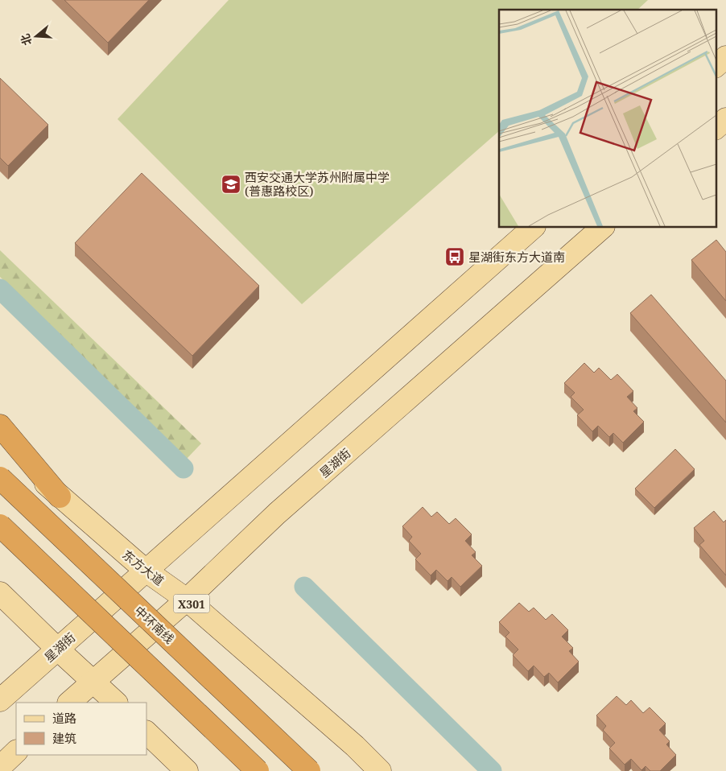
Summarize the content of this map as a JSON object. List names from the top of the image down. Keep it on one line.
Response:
{"streets":{"highway":["中环南线"],"main road":["星湖街","东方大道","X301"]},"crossings":[["星湖街","东方大道"]],"places":{"school or university":["西安交通大学苏州附属中学 (普惠路校区)"],"bus stop":["星湖街东方大道南"]},"legend":["道路","建筑"],"north":"left"}
